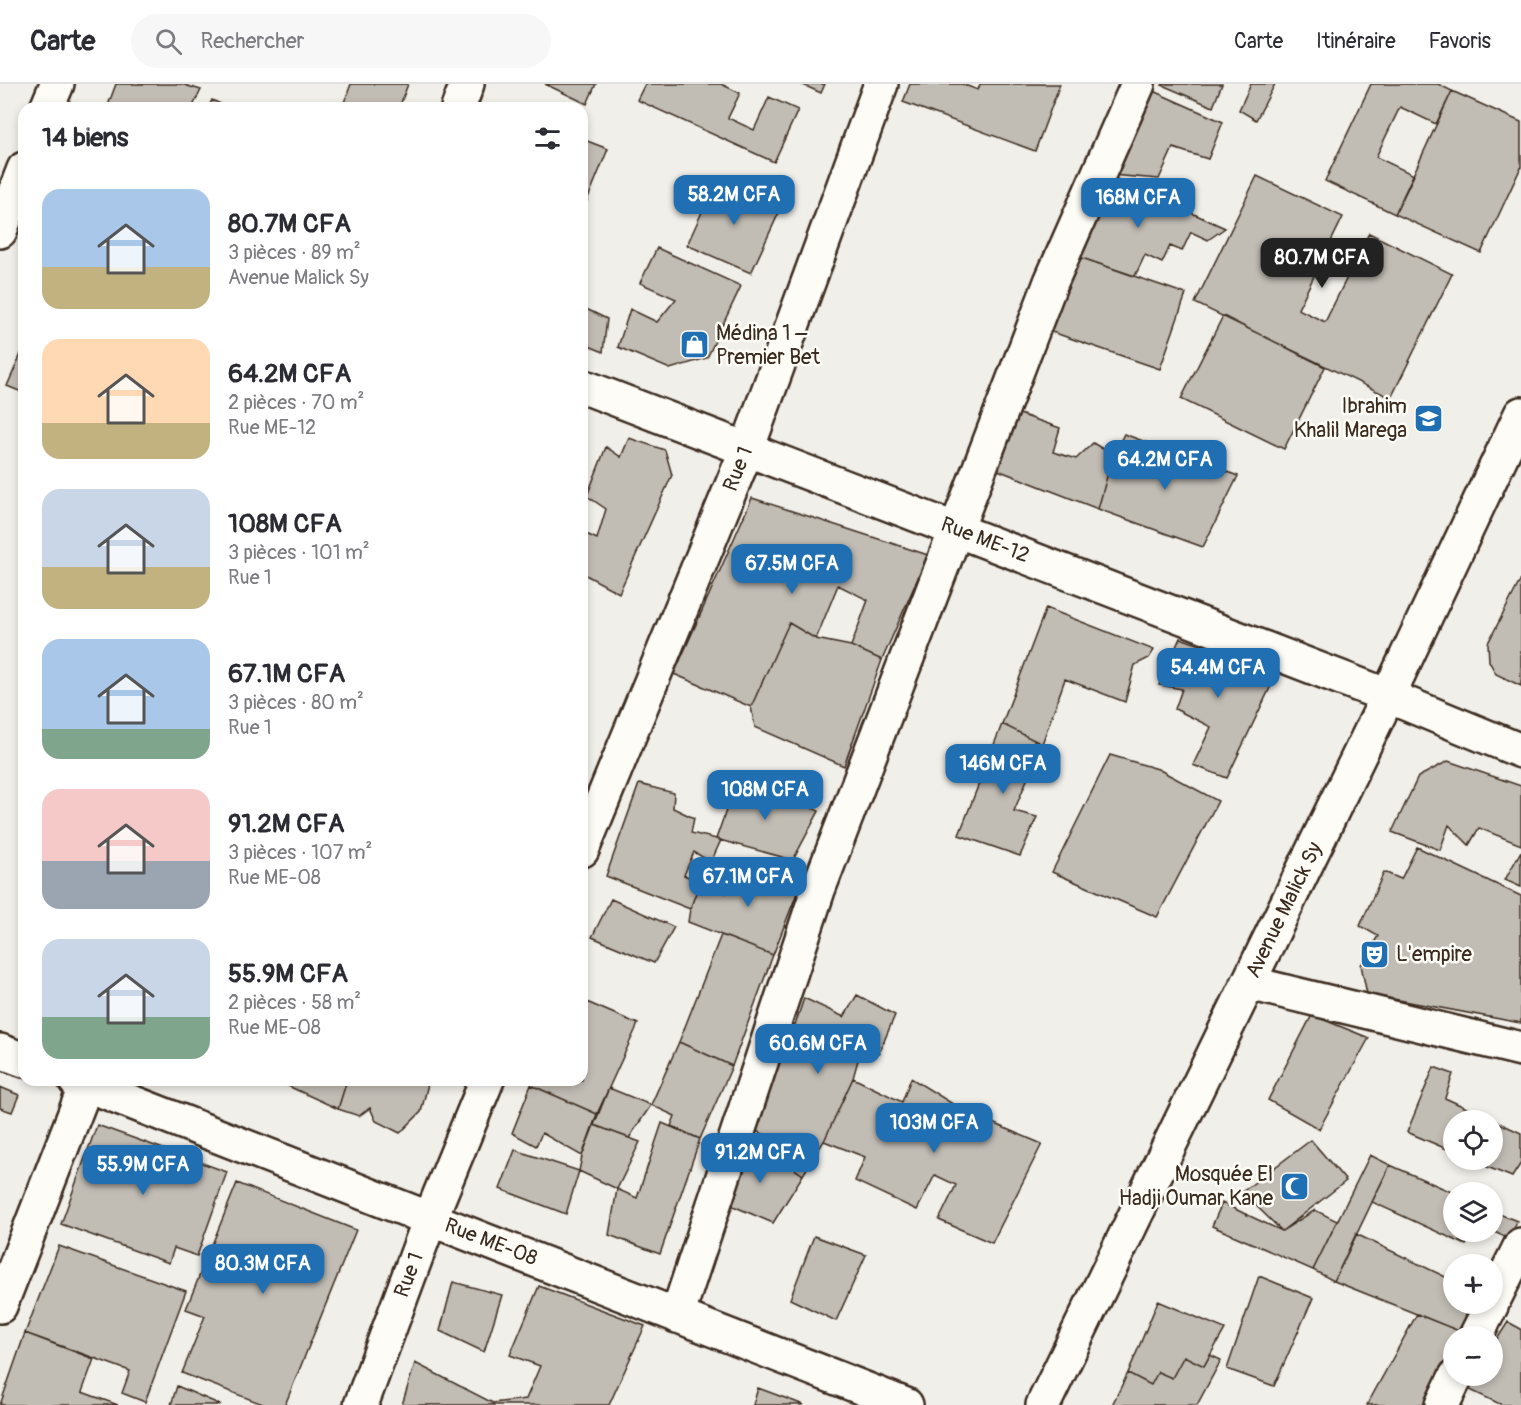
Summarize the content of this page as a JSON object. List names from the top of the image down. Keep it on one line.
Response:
{"streets":{"street":["Rue 1","Rue ME-12","Avenue Malick Sy","Rue ME-08"]},"crossings":[["Rue 1","Rue ME-12"],["Rue 1","Rue ME-08"],["Rue ME-12","Avenue Malick Sy"]],"places":{"shop":["Médina 1 – Premier Bet"],"school or university":["Ibrahim Khalil Marega"],"theatre":["L'empire"],"mosque":["Mosquée El Hadji Oumar Kane"]},"page":{"header":"Carte","search":"Rechercher","nav":["Carte","Itinéraire","Favoris"],"heading":"14 biens","list":[{"name":"80.7M CFA","note":"3 pièces · 89 m² · Avenue Malick Sy"},{"name":"64.2M CFA","note":"2 pièces · 70 m² · Rue ME-12"},{"name":"108M CFA","note":"3 pièces · 101 m² · Rue 1"},{"name":"67.1M CFA","note":"3 pièces · 80 m² · Rue 1"},{"name":"91.2M CFA","note":"3 pièces · 107 m² · Rue ME-08"},{"name":"55.9M CFA","note":"2 pièces · 58 m² · Rue ME-08"}],"price":["58.2M CFA","168M CFA","80.7M CFA","64.2M CFA","67.5M CFA","54.4M CFA","146M CFA","108M CFA","67.1M CFA","60.6M CFA","103M CFA","91.2M CFA","55.9M CFA","80.3M CFA"],"map_buttons":["+","−"]}}
